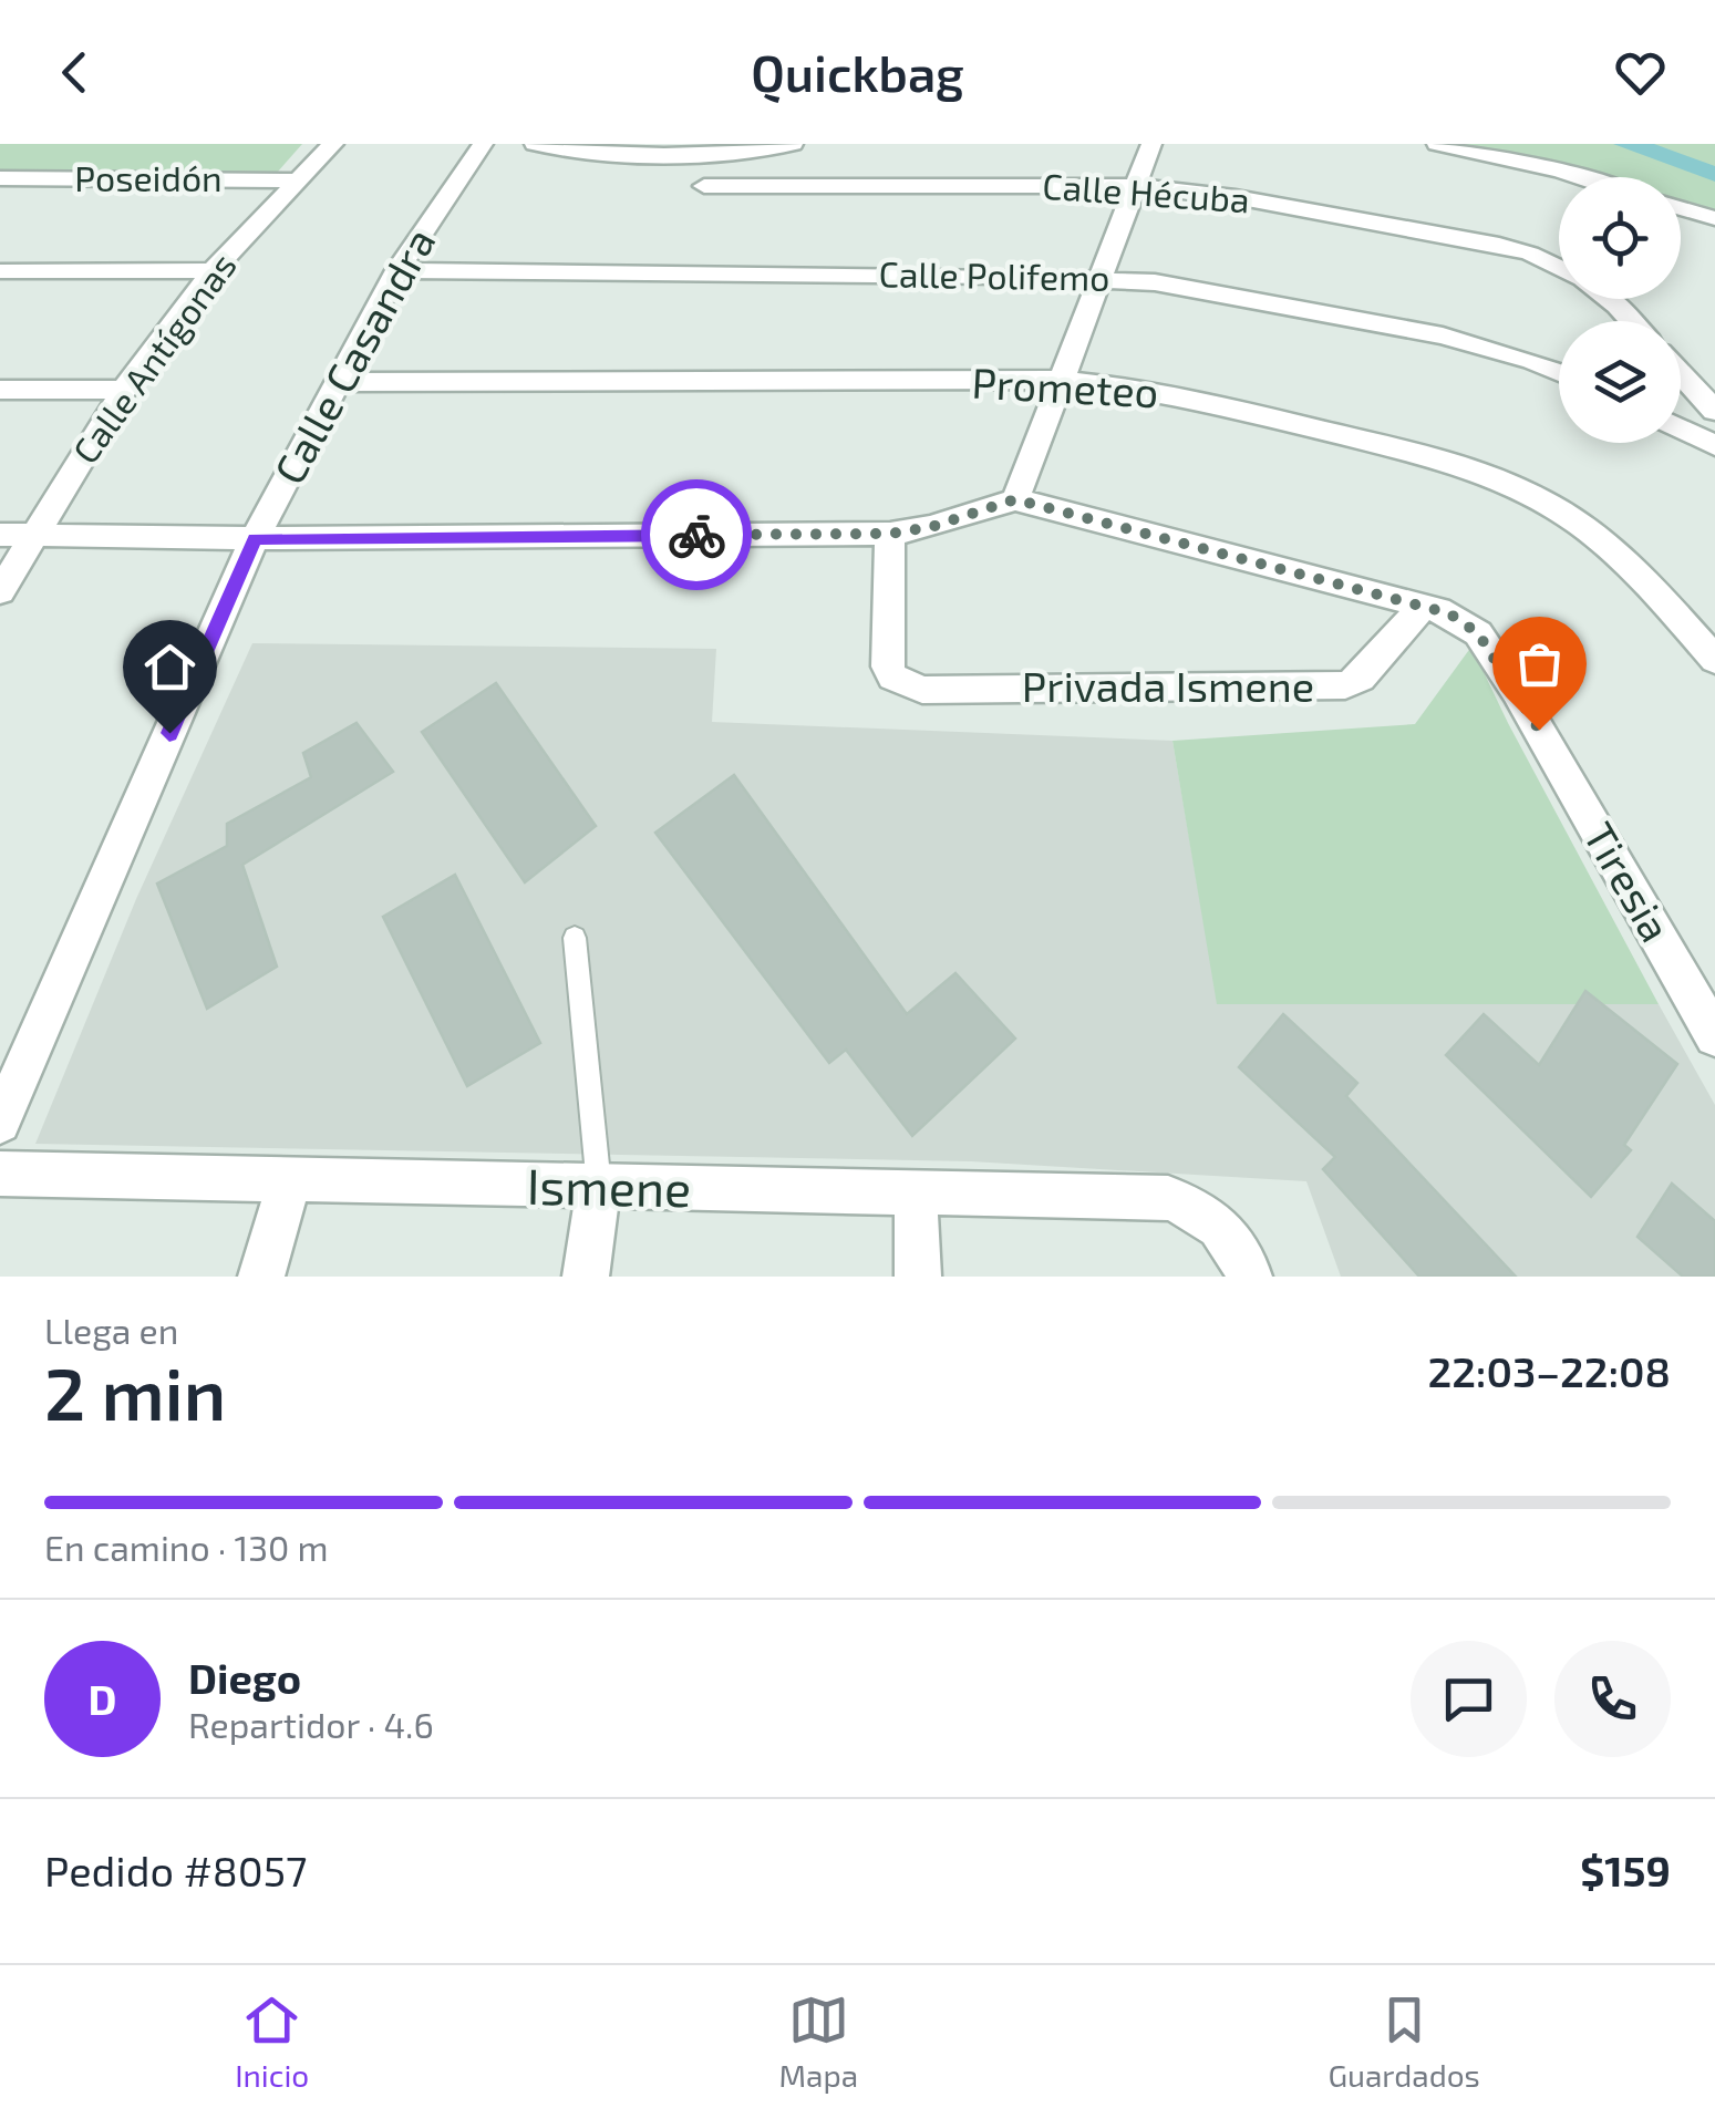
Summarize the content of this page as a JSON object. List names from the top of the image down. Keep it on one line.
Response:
{"streets":{"street":["Poseidón","Calle Hécuba","Calle Polifemo","Calle Casandra","Calle Antígonas","Prometeo","Privada Ismene","Tiresia","Ismene"]},"crossings":[["Poseidón","Calle Antígonas"],["Calle Polifemo","Calle Casandra"],["Calle Casandra","Prometeo"],["Privada Ismene","Tiresia"]],"page":{"header":"Quickbag","heading":["2 min","Llega en","22:03–22:08"],"panel":["Diego","Repartidor · 4.6","Pedido #8057","$159"],"bar":"En camino · 130 m","round":"D","tabs":["Inicio","Mapa","Guardados"]}}
